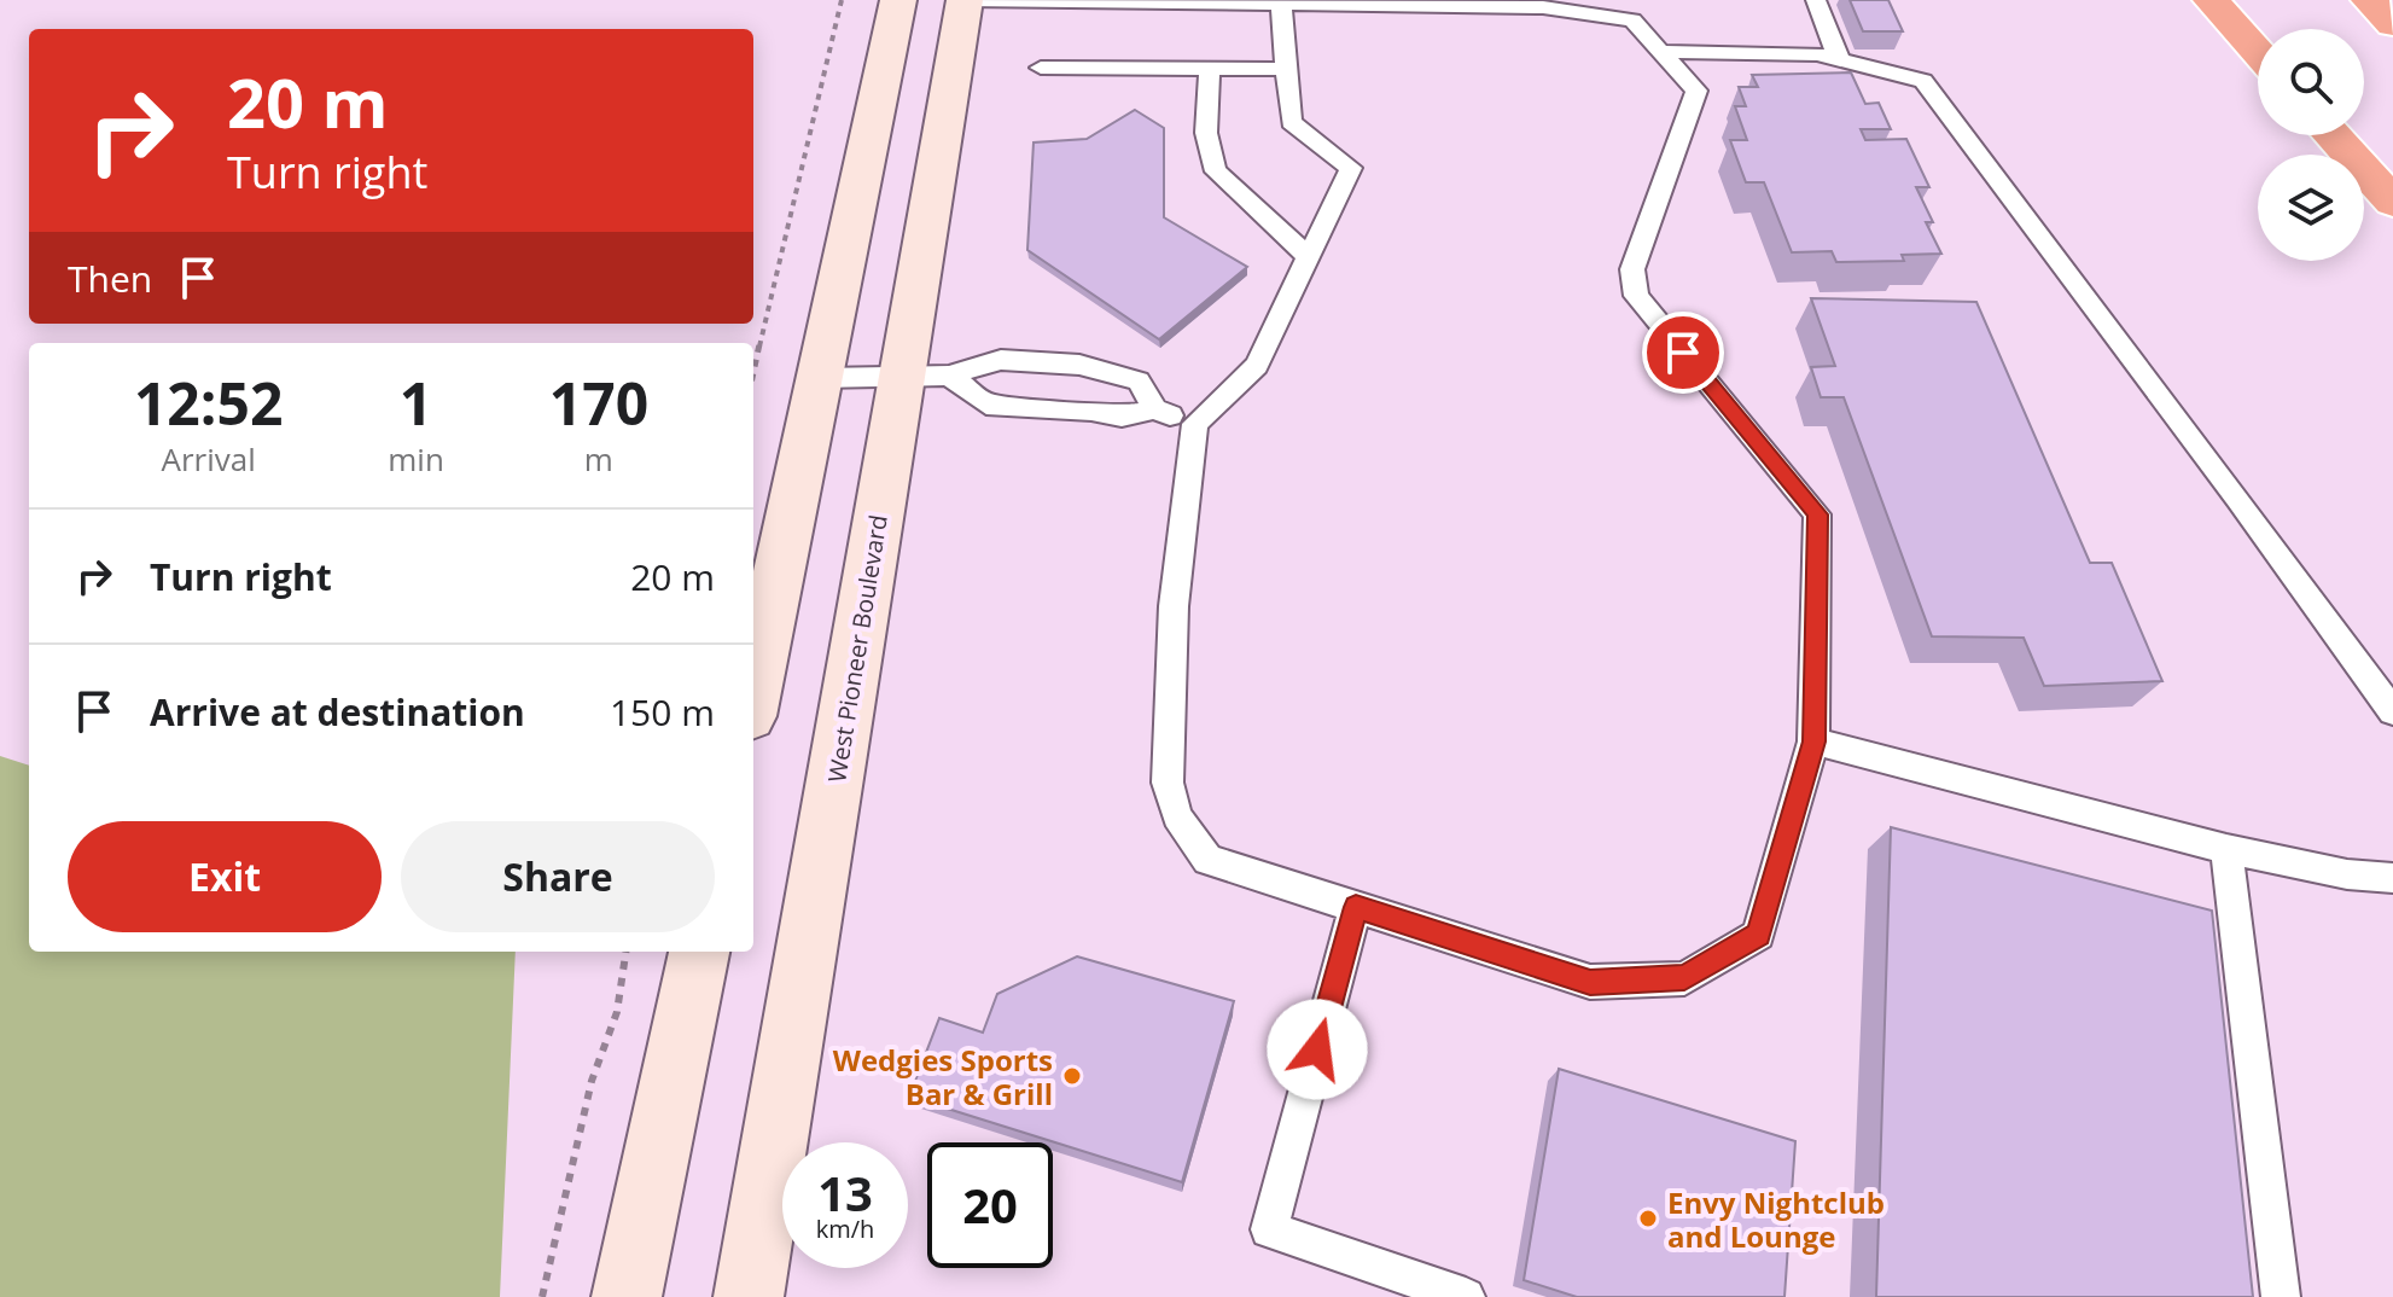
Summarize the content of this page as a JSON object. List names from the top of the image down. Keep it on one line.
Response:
{"streets":{"main road":["West Pioneer Boulevard"]},"places":["Wedgies Sports Bar & Grill","Envy Nightclub and Lounge"],"page":{"turn":["20 m","Turn right"],"then":"Then","eta":["12:52","Arrival","1","min","170","m"],"list":[{"name":"Turn right","value":"20 m"},{"name":"Arrive at destination","value":"150 m"}],"buttons":["Exit","Share"],"speed":"13 km/h","limit":"20"}}
